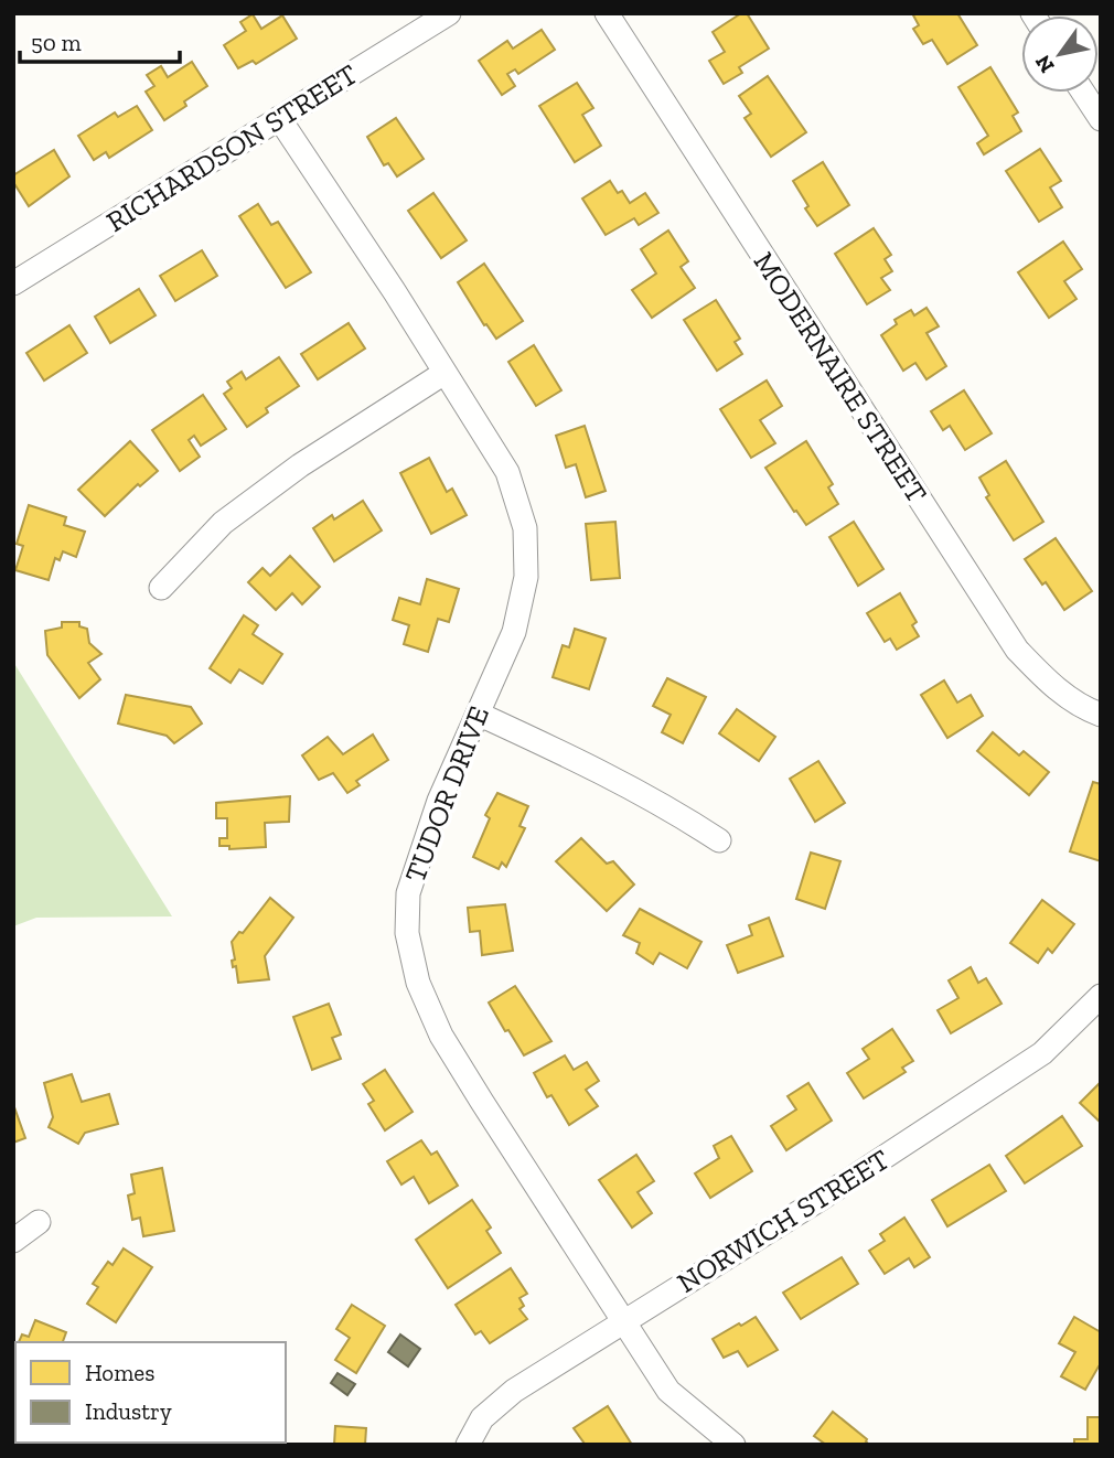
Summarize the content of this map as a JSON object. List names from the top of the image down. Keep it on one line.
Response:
{"streets":{"street":["RICHARDSON STREET","MODERNAIRE STREET","TUDOR DRIVE","NORWICH STREET"]},"crossings":[["RICHARDSON STREET","TUDOR DRIVE"],["TUDOR DRIVE","NORWICH STREET"]],"legend":["Homes","Industry"],"scale_bar":"50 m","north":"bottom left"}
